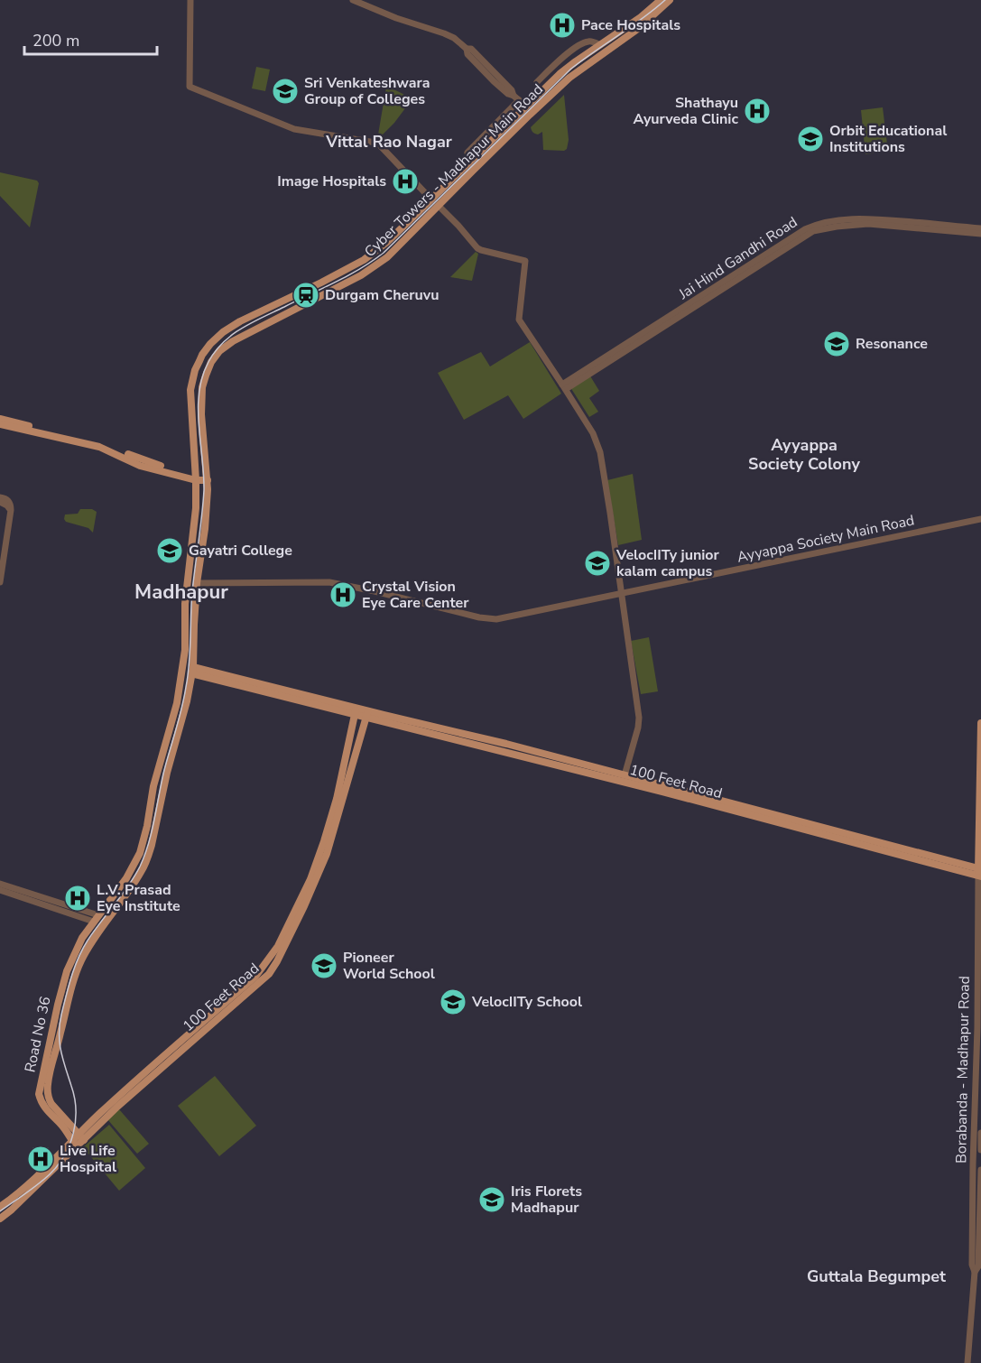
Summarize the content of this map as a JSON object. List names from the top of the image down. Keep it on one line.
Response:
{"streets":{"main road":["Cyber Towers - Madhapur Main Road","100 Feet Road","Road No 36"],"street":["Jai Hind Gandhi Road","Ayyappa Society Main Road","Borabanda - Madhapur Road"]},"crossings":[["Cyber Towers - Madhapur Main Road","Ayyappa Society Main Road"],["Cyber Towers - Madhapur Main Road","Road No 36"],["100 Feet Road","Road No 36"],["100 Feet Road","Borabanda - Madhapur Road"]],"districts":["Vittal Rao Nagar","Ayyappa Society Colony","Madhapur","Guttala Begumpet"],"places":{"hospital":["Pace Hospitals","Shathayu Ayurveda Clinic","Image Hospitals","Crystal Vision Eye Care Center","L.V. Prasad Eye Institute","Live Life Hospital"],"school or university":["Sri Venkateshwara Group of Colleges","Orbit Educational Institutions","Resonance","Gayatri College","VelocIITy junior kalam campus","Pioneer World School","VelocIITy School","Iris Florets Madhapur"],"station":["Durgam Cheruvu"]},"scale_bar":"200 m"}
